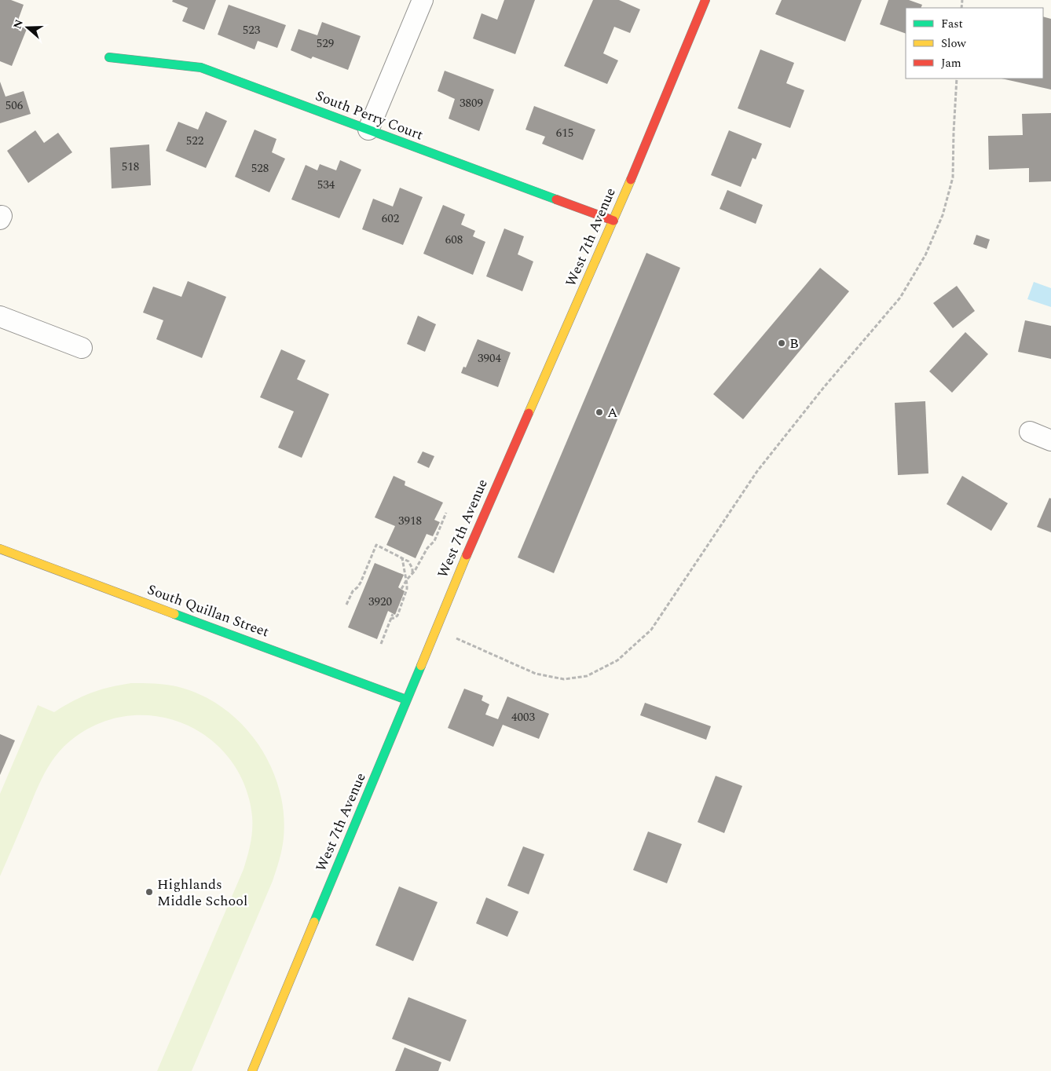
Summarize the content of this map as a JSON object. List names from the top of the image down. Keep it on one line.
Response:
{"streets":{"street":["South Perry Court","West 7th Avenue","South Quillan Street"]},"crossings":[["South Perry Court","West 7th Avenue"],["West 7th Avenue","South Quillan Street"]],"places":["B","A","Highlands Middle School"],"house_numbers":["523","529","3809","506","615","522","518","528","534","602","608","3904","3918","3920","4003"],"legend":["Fast","Slow","Jam"],"north":"left"}
